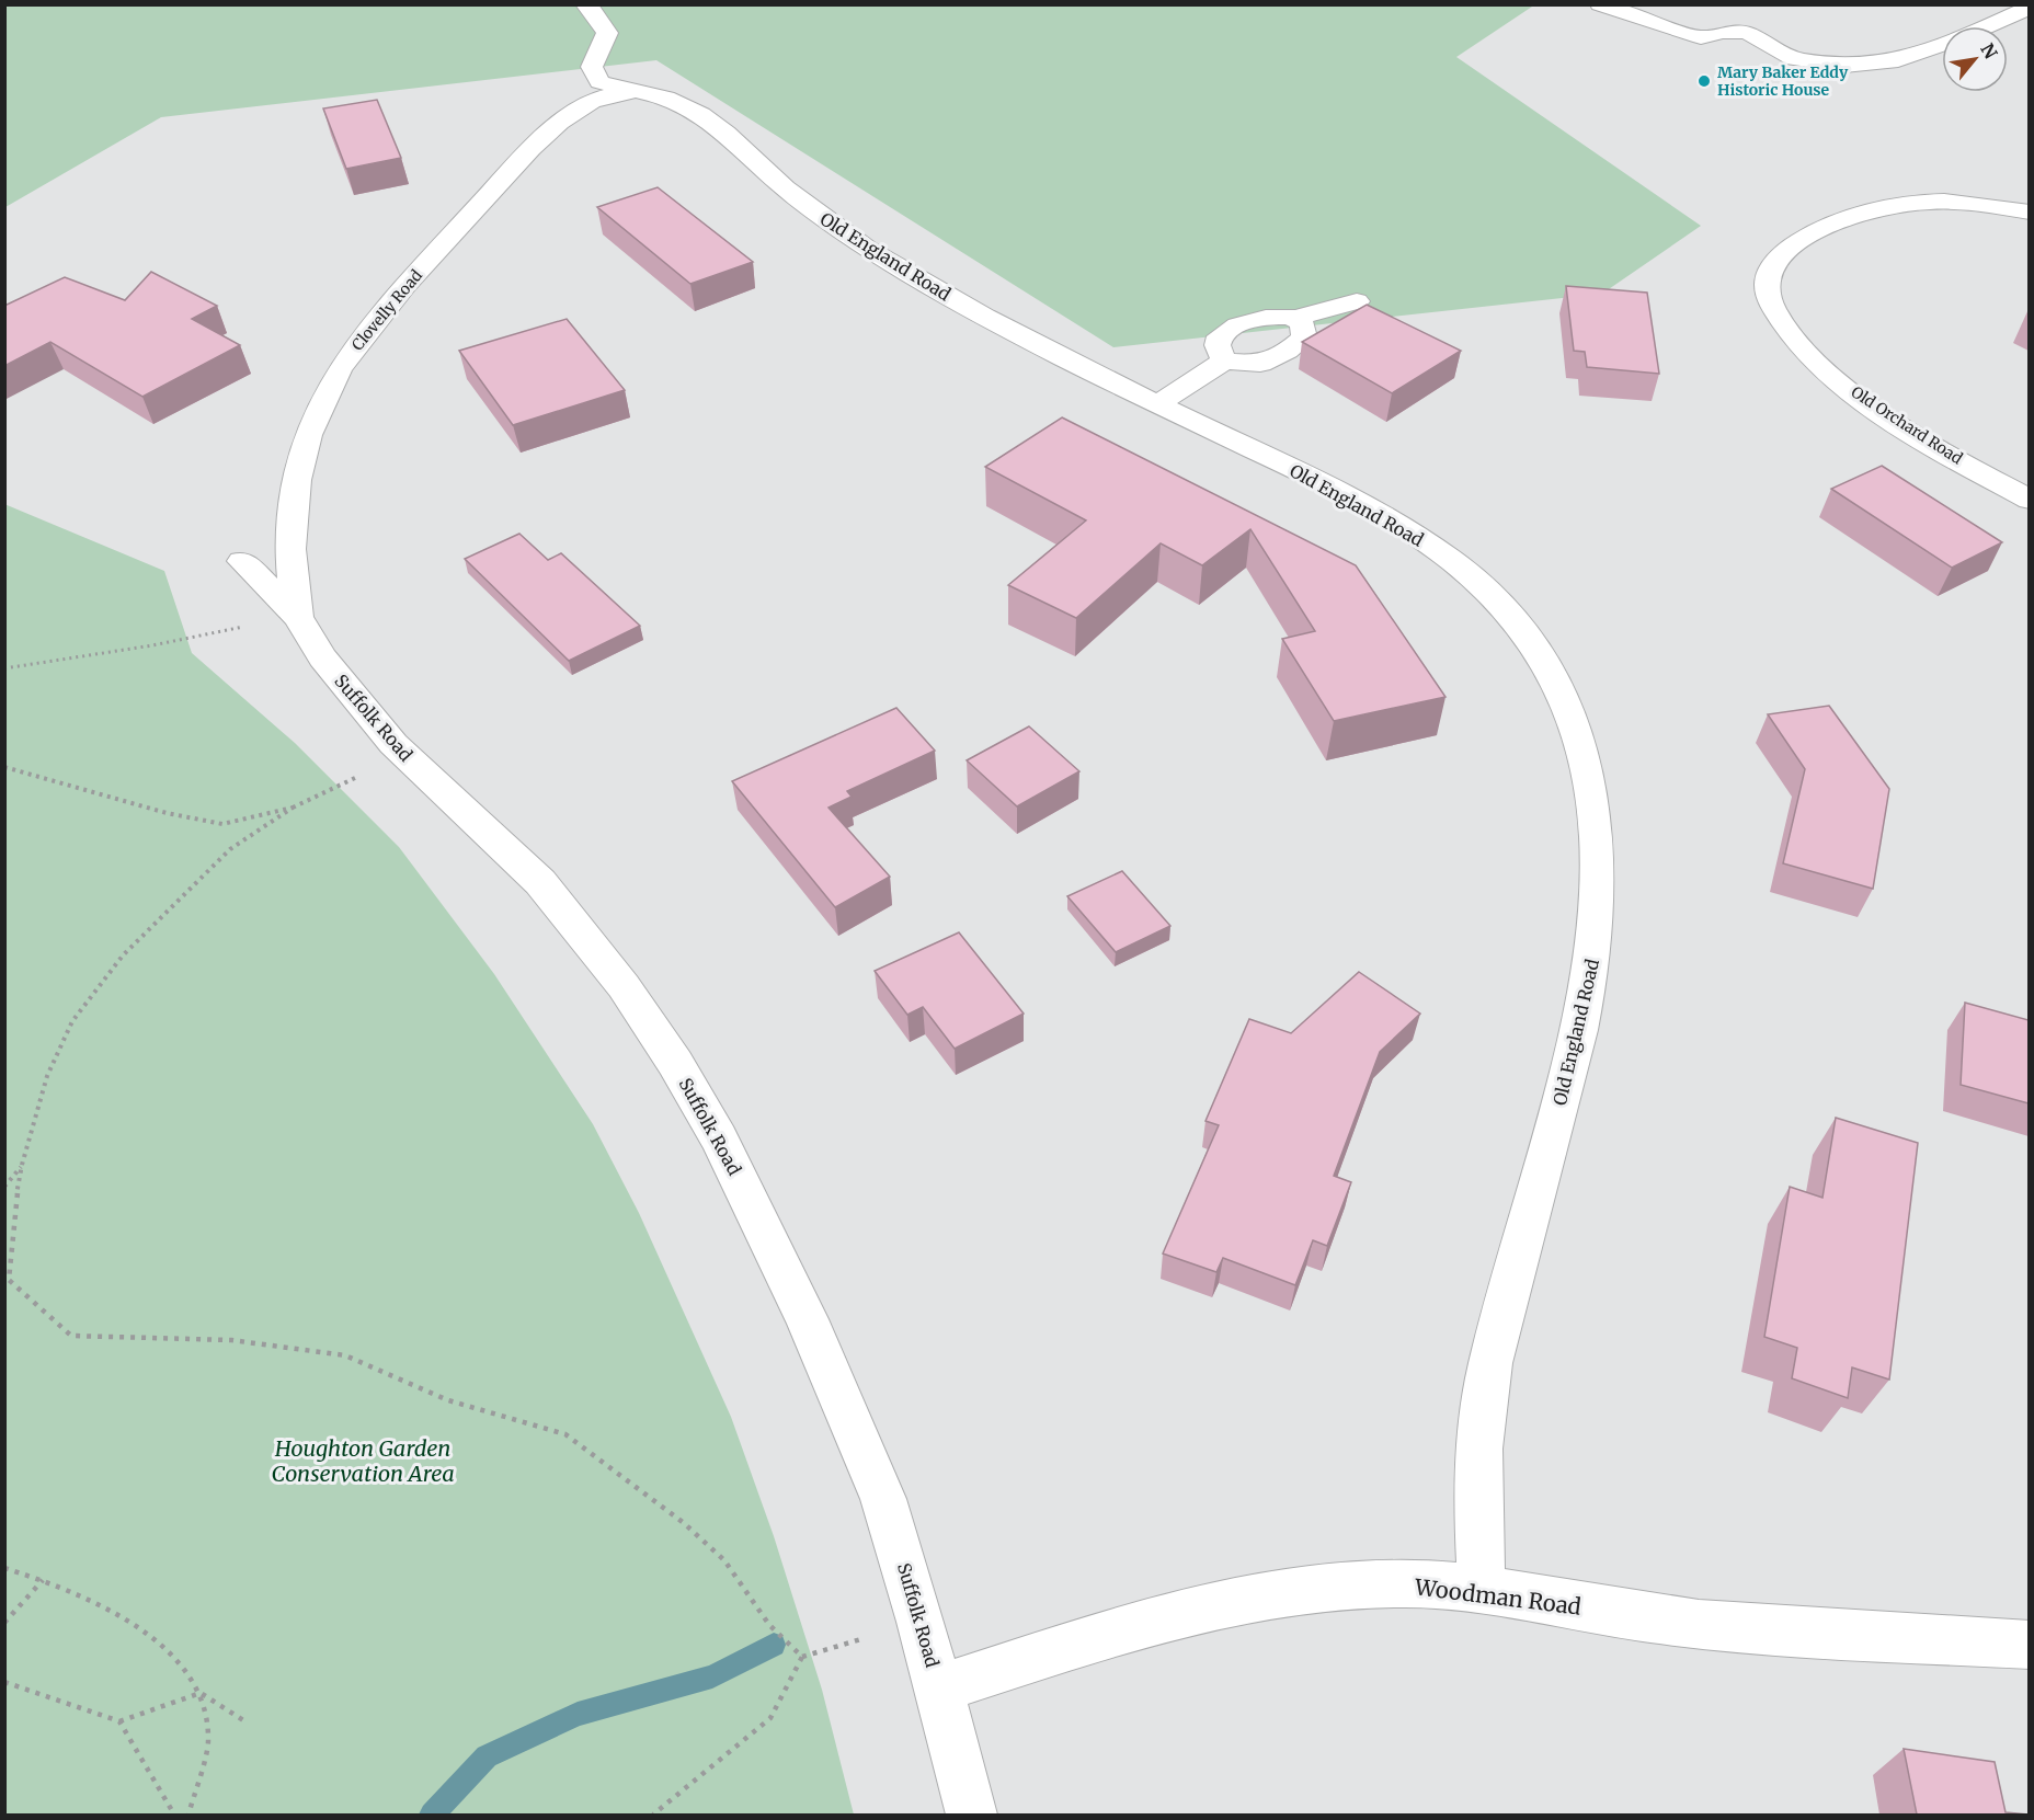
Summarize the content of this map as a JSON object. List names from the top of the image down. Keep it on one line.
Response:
{"streets":{"street":["Old England Road","Clovelly Road","Old Orchard Road","Suffolk Road","Woodman Road"]},"crossings":[["Old England Road","Clovelly Road"],["Old England Road","Woodman Road"],["Clovelly Road","Suffolk Road"],["Suffolk Road","Woodman Road"]],"parks":["Houghton Garden Conservation Area"],"places":["Mary Baker Eddy Historic House"],"north":"top right"}
